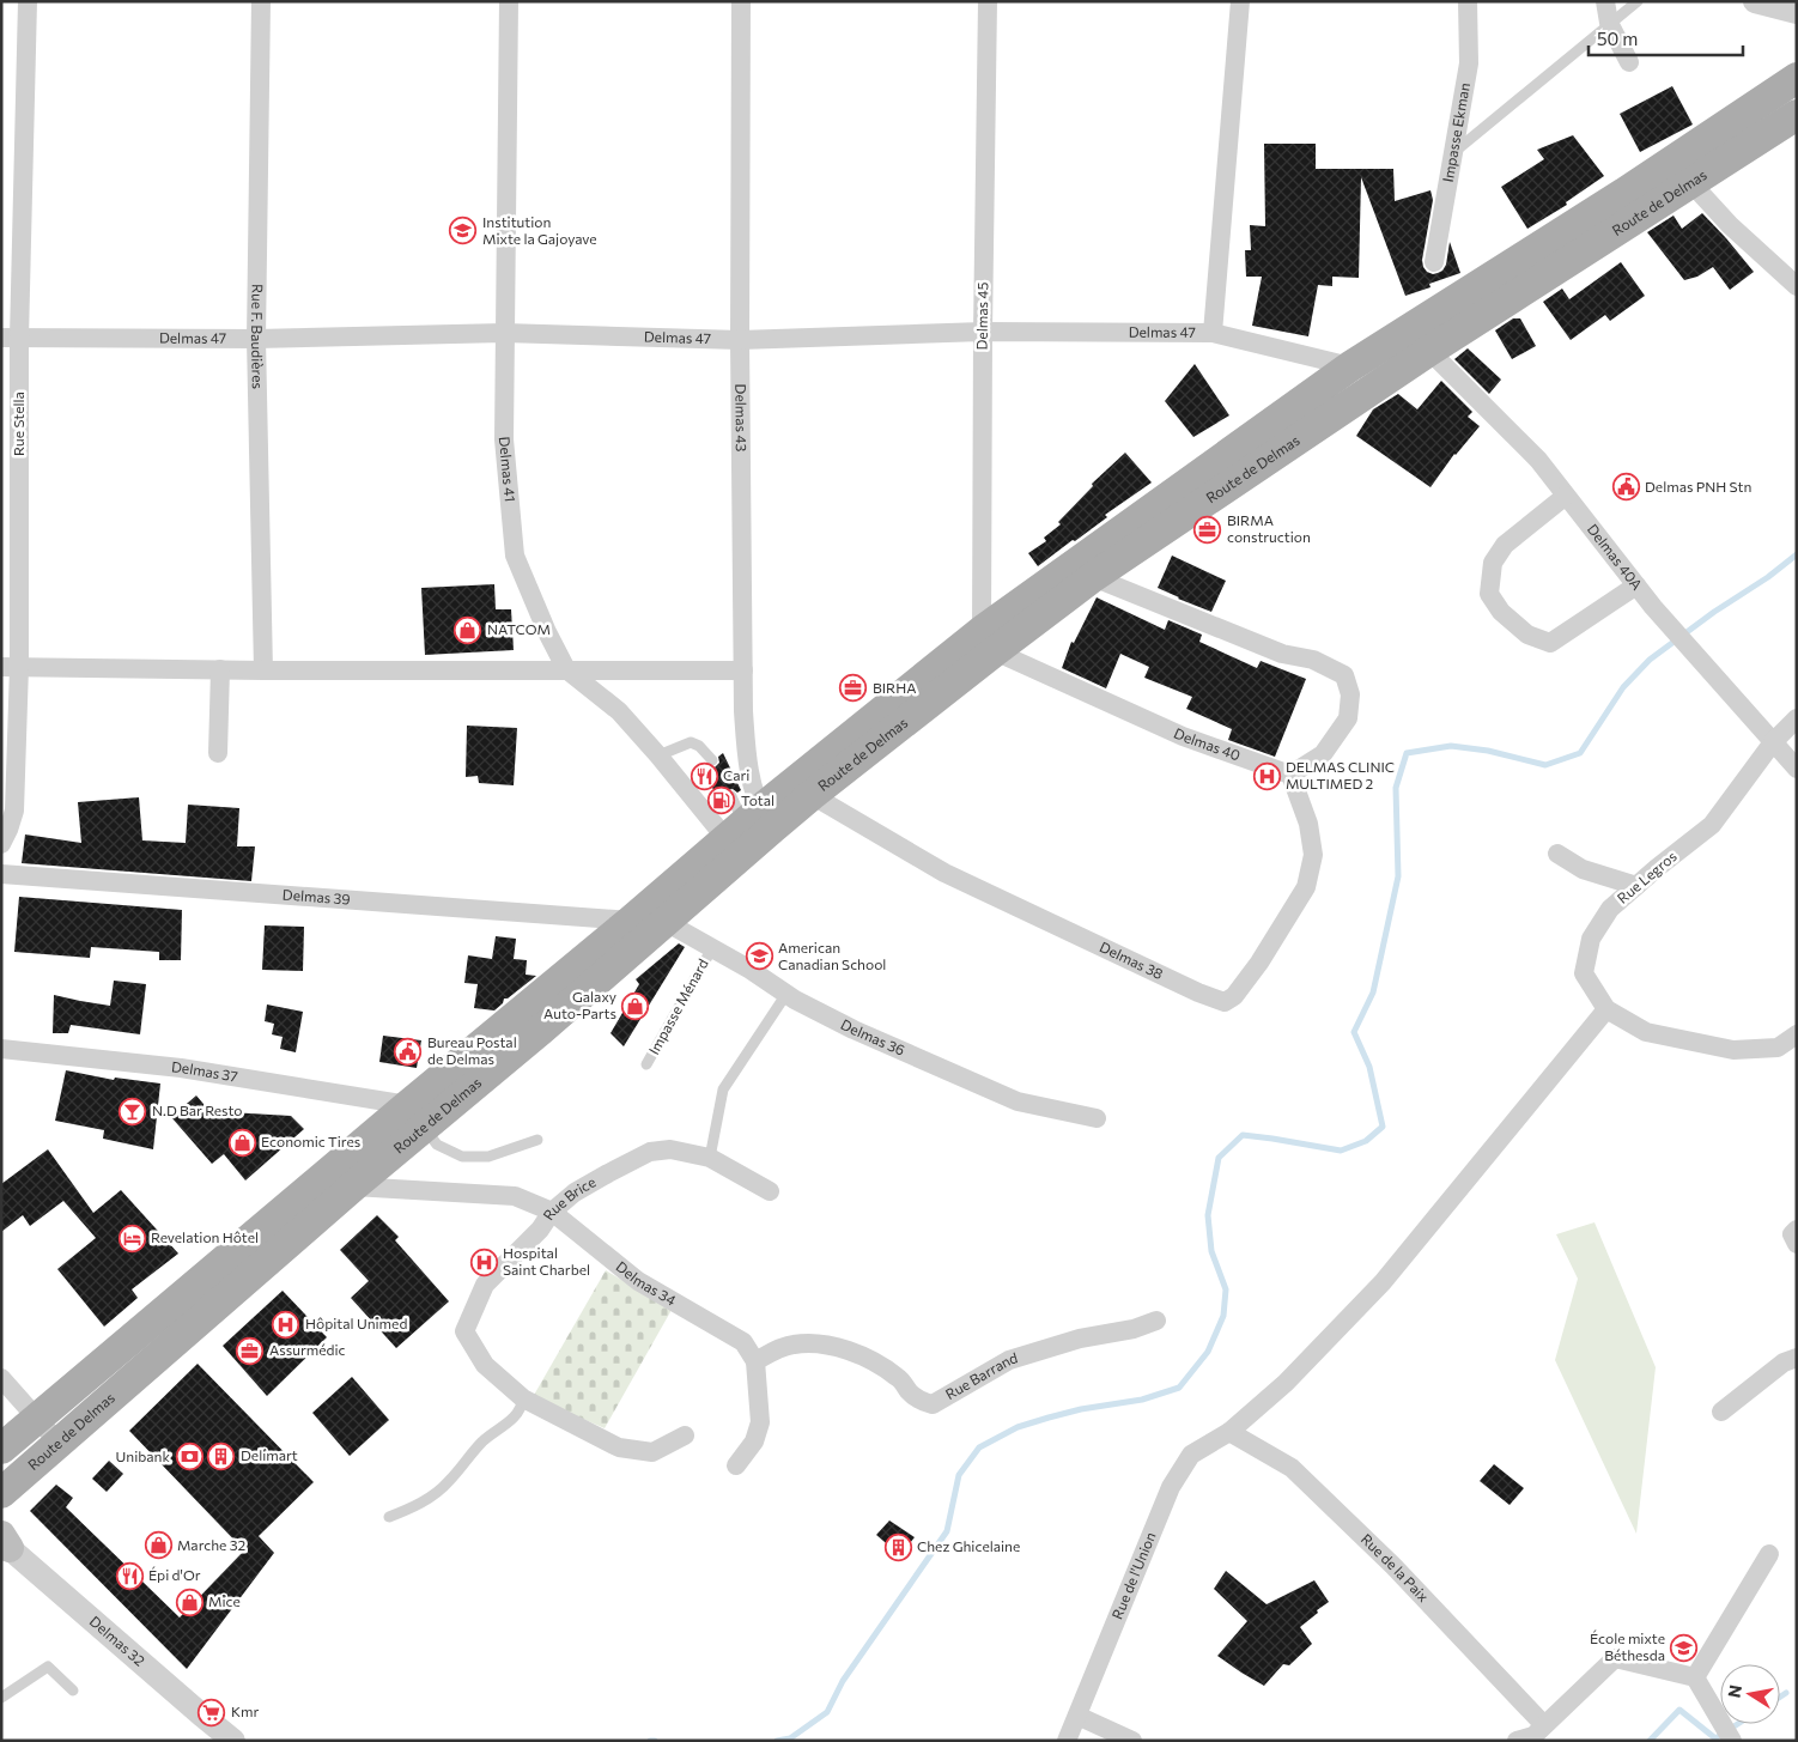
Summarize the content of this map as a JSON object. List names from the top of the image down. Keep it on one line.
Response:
{"streets":{"main road":["Route de Delmas"],"street":["Impasse Ekman","Delmas 45","Delmas 47","Rue F. Baudières","Delmas 43","Rue Stella","Delmas 41","Delmas 40A","Delmas 40","Rue Legros","Delmas 39","Delmas 38","Delmas 36","Delmas 37","Rue Brice","Delmas 34","Rue Barrand","Rue de la Paix","Rue de l'Union","Delmas 32"],"lane":["Impasse Ménard"]},"crossings":[["Route de Delmas","Delmas 45"],["Route de Delmas","Delmas 47"],["Route de Delmas","Delmas 43"],["Route de Delmas","Delmas 41"],["Route de Delmas","Delmas 40A"],["Route de Delmas","Delmas 40"],["Route de Delmas","Delmas 39"],["Route de Delmas","Delmas 38"],["Route de Delmas","Delmas 36"],["Route de Delmas","Delmas 37"],["Route de Delmas","Delmas 34"],["Delmas 45","Delmas 47"],["Delmas 45","Delmas 40"],["Delmas 47","Rue F. Baudières"],["Delmas 47","Delmas 43"],["Delmas 47","Rue Stella"],["Delmas 47","Delmas 41"],["Delmas 43","Delmas 41"],["Delmas 40A","Rue Legros"],["Delmas 40","Delmas 38"],["Rue Legros","Rue de l'Union"],["Delmas 39","Delmas 36"],["Impasse Ménard","Delmas 36"],["Rue Brice","Delmas 34"],["Delmas 34","Rue Barrand"],["Rue de la Paix","Rue de l'Union"]],"places":{"school or university":["Institution Mixte la Gajoyave","American Canadian School","École mixte Béthesda"],"public building":["Delmas PNH Stn","Bureau Postal de Delmas"],"office":["BIRMA construction","BIRHA","Assurmédic"],"shop":["NATCOM","Galaxy Auto-Parts","Economic Tires","Marche 32","Mice"],"restaurant":["Cari","Épi d'Or"],"hospital":["DELMAS CLINIC MULTIMED 2","Hospital Saint Charbel","Hôpital Unimed"],"fuel station":["Total"],"bar":["N.D Bar Resto"],"hotel":["Revelation Hôtel"],"building":["Delimart","Chez Ghicelaine"],"bank":["Unibank"],"supermarket":["Kmr"]},"scale_bar":"50 m","north":"left"}
